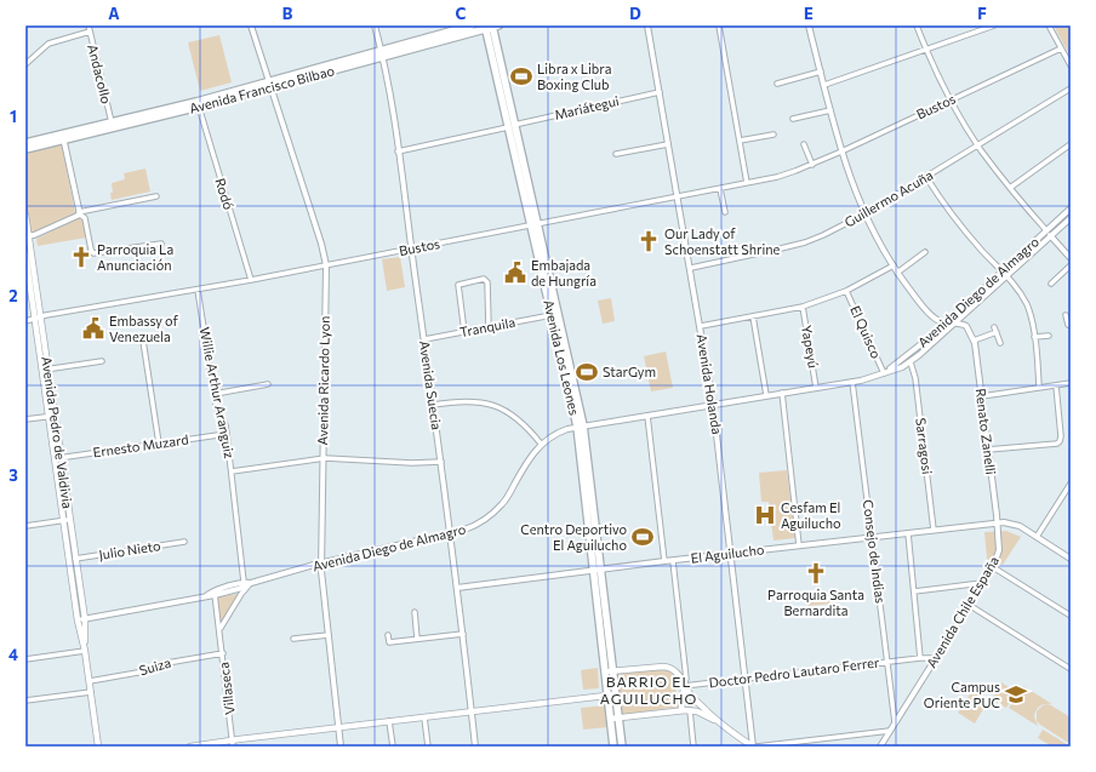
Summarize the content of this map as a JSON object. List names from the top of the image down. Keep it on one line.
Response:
{"streets":{"main road":["Avenida Francisco Bilbao","Avenida Los Leones","Avenida Pedro de Valdivia"],"street":["Andacollo","Bustos","Mariátegui","Rodó","Guillermo Acuña","Avenida Diego de Almagro","Tranquila","El Quisco","Yapeyú","Avenida Ricardo Lyon","Avenida Holanda","Avenida Suecia","Willie Arthur Aranguiz","Renato Zanelli","Ernesto Muzard","Sarragosi","Julio Nieto","Consejo de Indias","El Aguilucho","Avenida Chile España","Suiza","Doctor Pedro Lautaro Ferrer","Villaseca"]},"crossings":[["Andacollo","Avenida Francisco Bilbao"],["Avenida Francisco Bilbao","Rodó"],["Avenida Francisco Bilbao","Avenida Los Leones"],["Avenida Francisco Bilbao","Avenida Ricardo Lyon"],["Avenida Francisco Bilbao","Avenida Suecia"],["Bustos","Rodó"],["Bustos","Avenida Los Leones"],["Bustos","Avenida Ricardo Lyon"],["Bustos","Avenida Holanda"],["Bustos","Avenida Suecia"],["Bustos","Willie Arthur Aranguiz"],["Bustos","Avenida Pedro de Valdivia"],["Mariátegui","Avenida Los Leones"],["Mariátegui","Avenida Holanda"],["Mariátegui","Avenida Suecia"],["Guillermo Acuña","Avenida Holanda"],["Avenida Diego de Almagro","El Quisco"],["Avenida Diego de Almagro","Yapeyú"],["Avenida Diego de Almagro","Avenida Los Leones"],["Avenida Diego de Almagro","Avenida Ricardo Lyon"],["Avenida Diego de Almagro","Avenida Holanda"],["Avenida Diego de Almagro","Avenida Suecia"],["Avenida Diego de Almagro","Willie Arthur Aranguiz"],["Avenida Diego de Almagro","Avenida Pedro de Valdivia"],["Avenida Diego de Almagro","Sarragosi"],["Avenida Diego de Almagro","Consejo de Indias"],["Avenida Diego de Almagro","Villaseca"],["Tranquila","Avenida Los Leones"],["Tranquila","Avenida Suecia"],["Avenida Los Leones","El Aguilucho"],["Avenida Holanda","El Aguilucho"],["Avenida Holanda","Doctor Pedro Lautaro Ferrer"],["Avenida Suecia","El Aguilucho"],["Willie Arthur Aranguiz","Ernesto Muzard"],["Renato Zanelli","El Aguilucho"],["Renato Zanelli","Avenida Chile España"],["Avenida Pedro de Valdivia","Ernesto Muzard"],["Avenida Pedro de Valdivia","Julio Nieto"],["Avenida Pedro de Valdivia","Suiza"],["Sarragosi","El Aguilucho"],["Consejo de Indias","El Aguilucho"],["Consejo de Indias","Avenida Chile España"],["Consejo de Indias","Doctor Pedro Lautaro Ferrer"],["El Aguilucho","Avenida Chile España"],["Avenida Chile España","Doctor Pedro Lautaro Ferrer"],["Suiza","Villaseca"]],"districts":["BARRIO EL AGUILUCHO"],"places":{"sports":["Libra x Libra Boxing Club","StarGym","Centro Deportivo El Aguilucho"],"church":["Our Lady of Schoenstatt Shrine","Parroquia La Anunciación","Parroquia Santa Bernardita"],"public building":["Embajada de Hungría","Embassy of Venezuela"],"hospital":["Cesfam El Aguilucho"],"school or university":["Campus Oriente PUC"]},"grid":{"columns":["A","B","C","D","E","F"],"rows":["1","2","3","4"]}}
